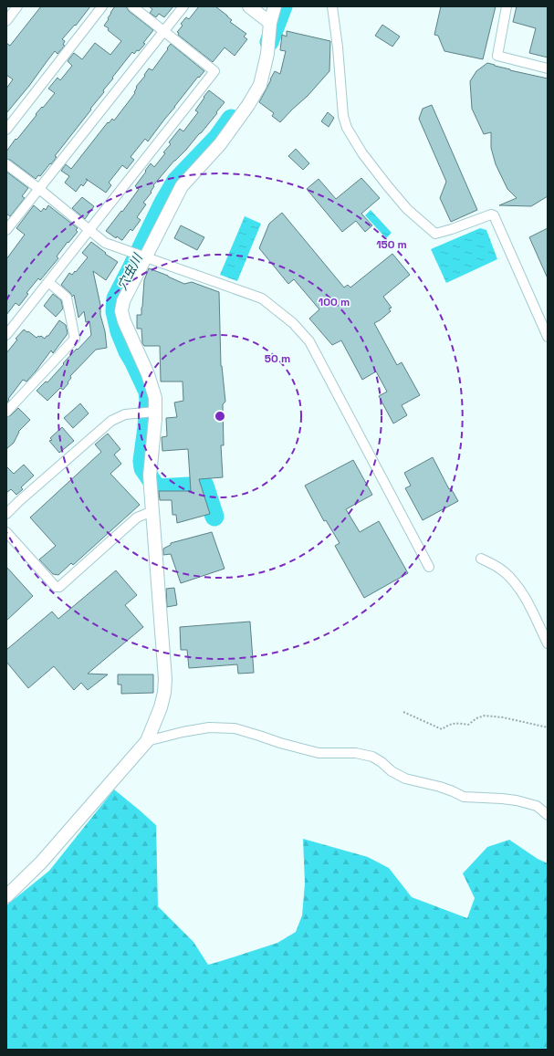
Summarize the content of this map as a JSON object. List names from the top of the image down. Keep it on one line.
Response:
{"water":["穴虫川"],"rings":["150 m","100 m","50 m"]}
